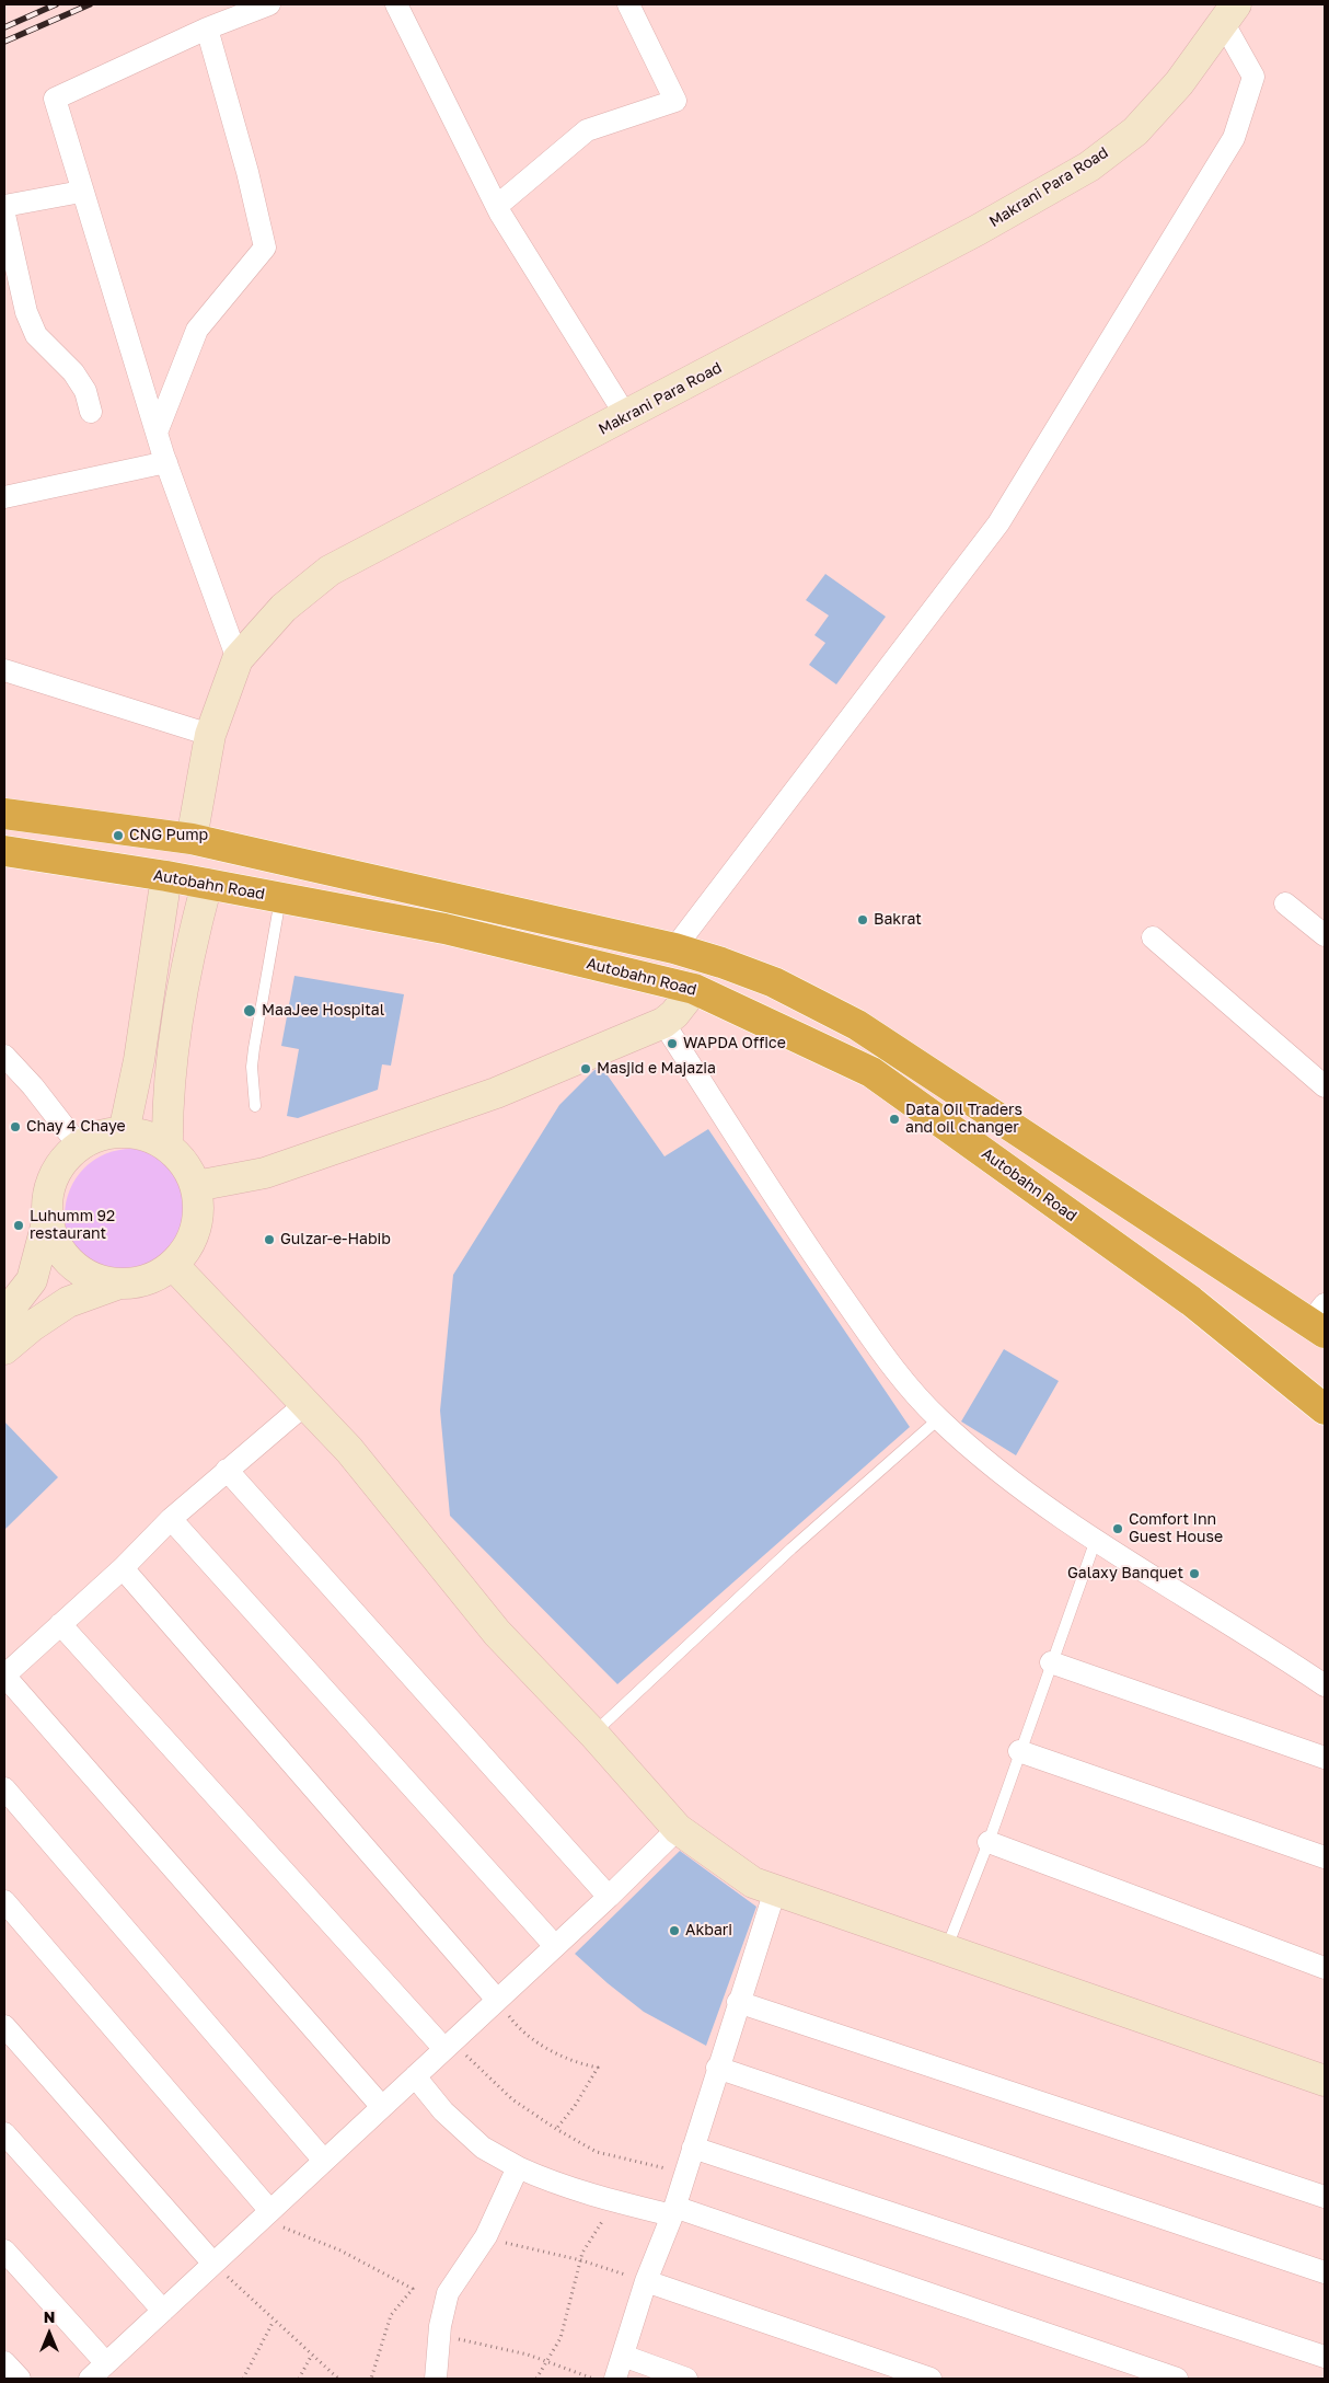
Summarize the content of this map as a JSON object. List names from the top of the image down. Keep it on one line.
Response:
{"streets":{"highway":["Autobahn Road"],"street":["Makrani Para Road"]},"places":["CNG Pump","Bakrat","MaaJee Hospital","WAPDA Office","Masjid e Majazia","Data Oil Traders and oil changer","Chay 4 Chaye","Luhumm 92 restaurant","Gulzar-e-Habib","Comfort Inn Guest House","Galaxy Banquet","Akbari"],"north":"top"}
